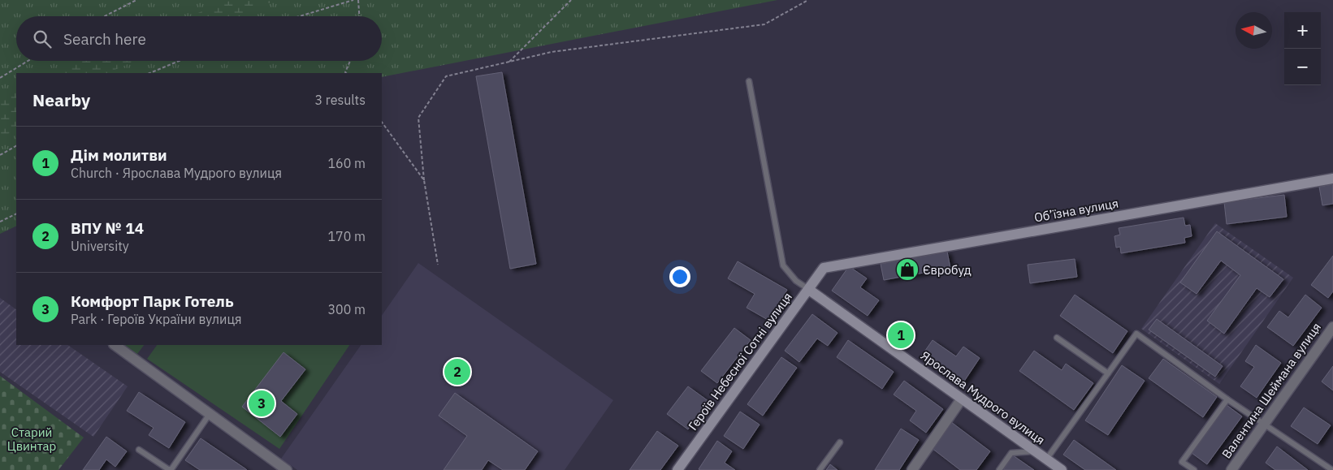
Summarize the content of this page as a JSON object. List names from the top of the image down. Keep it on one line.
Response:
{"streets":{"street":["Об’їзна вулиця","Героїв Небесної Сотні вулиця","Валентина Шеймана вулиця","Ярослава Мудрого вулиця"]},"crossings":[["Об’їзна вулиця","Героїв Небесної Сотні вулиця"],["Героїв Небесної Сотні вулиця","Ярослава Мудрого вулиця"]],"parks":["Старий Цвинтар"],"places":{"shop":["Євробуд"]},"north":"left","page":{"map_buttons":["+","−"],"search":"Search here","heading":["Nearby","3 results"],"list":[{"mark":"1","name":"Дім молитви","note":"Church · Ярослава Мудрого вулиця","value":"160 m"},{"mark":"2","name":"ВПУ № 14","note":"University","value":"170 m"},{"mark":"3","name":"Комфорт Парк Готель","note":"Park · Героїв України вулиця","value":"300 m"}],"pins":["1","2","3"]}}
